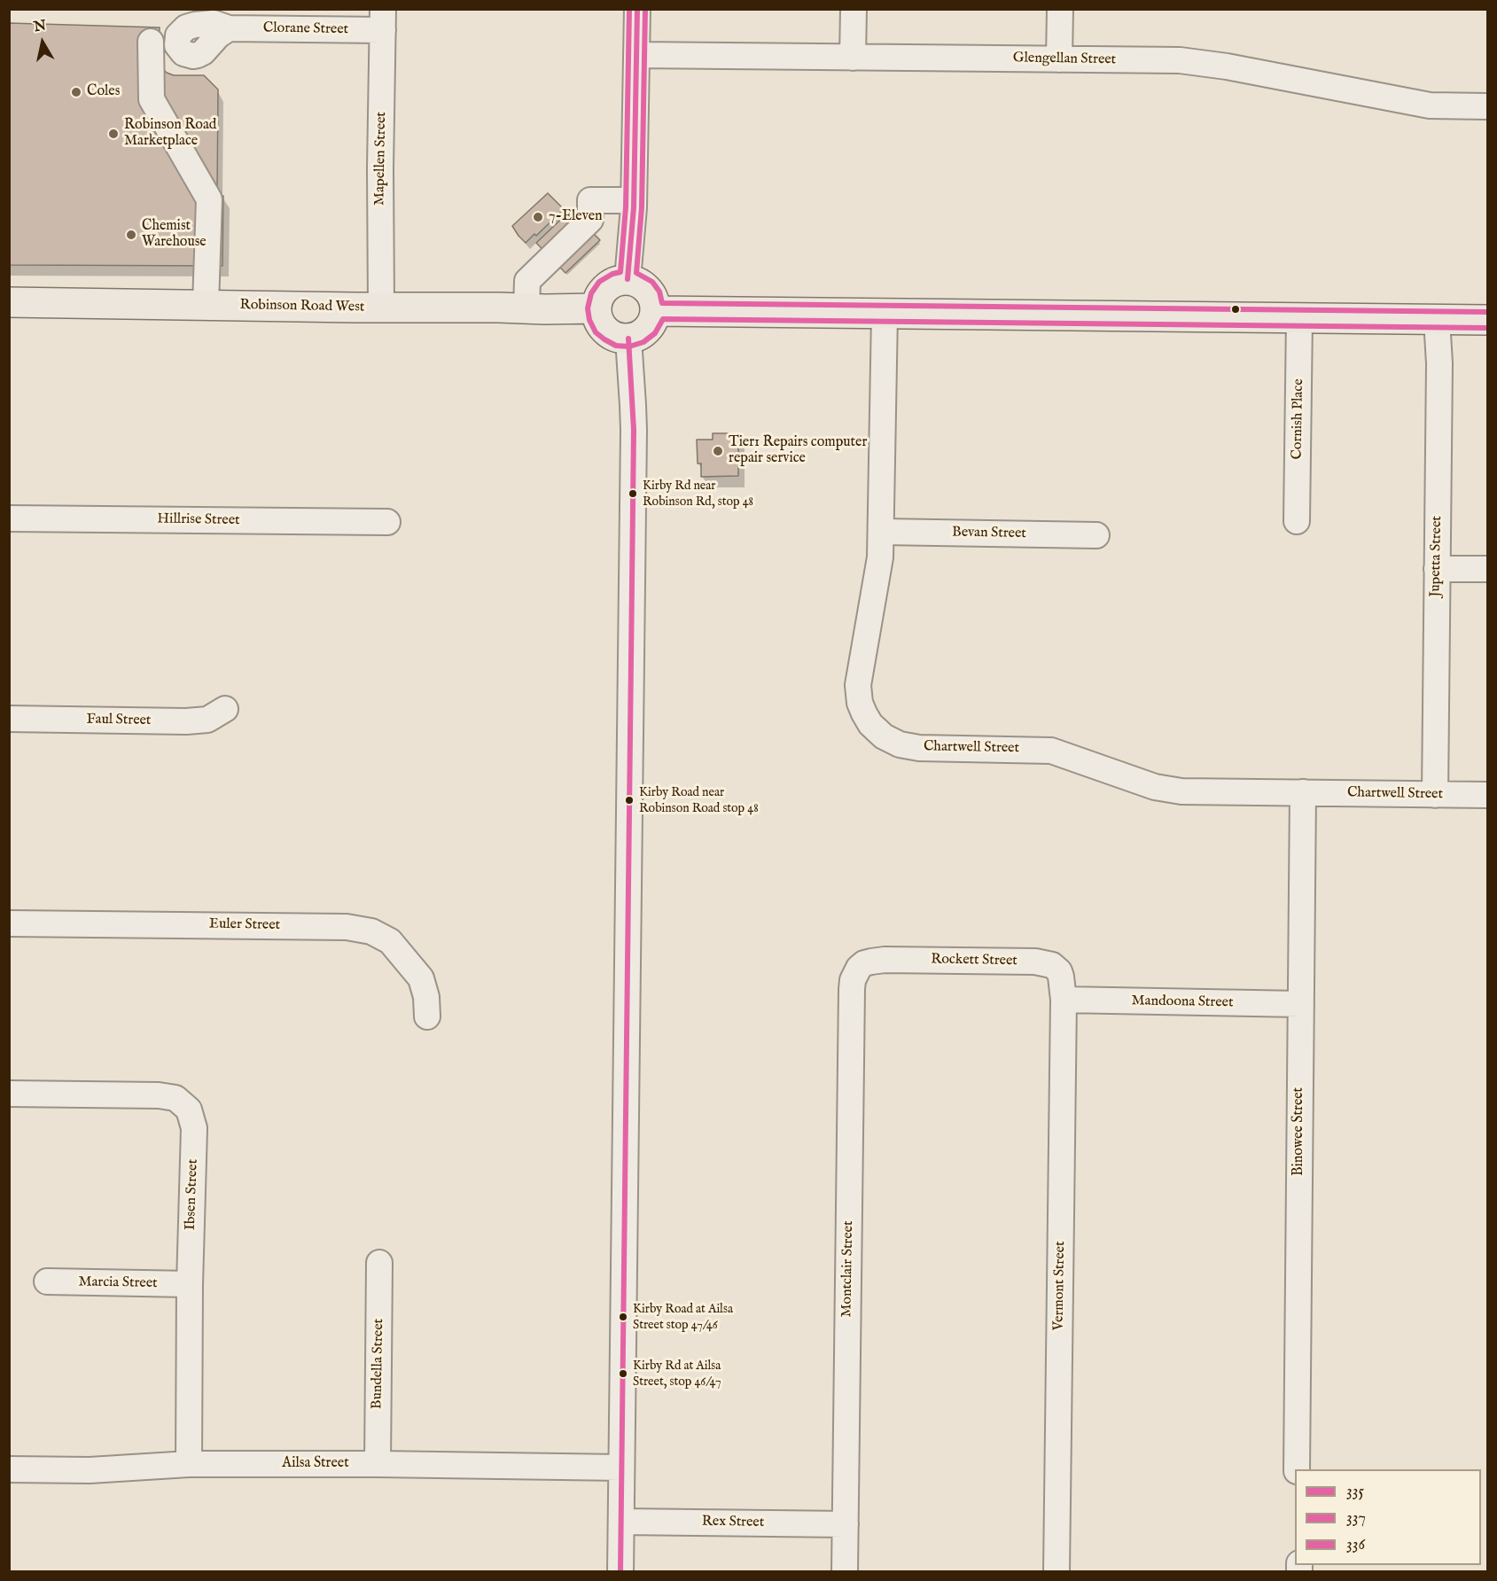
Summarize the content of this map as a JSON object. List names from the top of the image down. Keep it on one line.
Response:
{"streets":{"main road":["Robinson Road West"],"street":["Clorane Street","Glengellan Street","Mapellen Street","Cornish Place","Hillrise Street","Bevan Street","Jupetta Street","Faul Street","Chartwell Street","Euler Street","Rockett Street","Mandoona Street","Binowee Street","Ibsen Street","Montclair Street","Marcia Street","Vermont Street","Bundella Street","Ailsa Street","Rex Street"]},"crossings":[["Clorane Street","Mapellen Street"],["Mapellen Street","Robinson Road West"],["Bevan Street","Chartwell Street"],["Jupetta Street","Chartwell Street"],["Chartwell Street","Binowee Street"],["Rockett Street","Mandoona Street"],["Rockett Street","Montclair Street"],["Rockett Street","Vermont Street"],["Mandoona Street","Binowee Street"],["Mandoona Street","Vermont Street"],["Ibsen Street","Marcia Street"],["Ibsen Street","Ailsa Street"],["Montclair Street","Rex Street"],["Bundella Street","Ailsa Street"]],"places":["Coles","Robinson Road Marketplace","7-Eleven","Chemist Warehouse","Tier1 Repairs computer repair service","Kirby Rd near Robinson Rd, stop 48","Kirby Road near Robinson Road stop 48","Kirby Road at Ailsa Street stop 47/46","Kirby Rd at Ailsa Street, stop 46/47"],"lines":["transit line 335","transit line 337","transit line 336"],"legend":["335","337","336"],"north":"top"}
